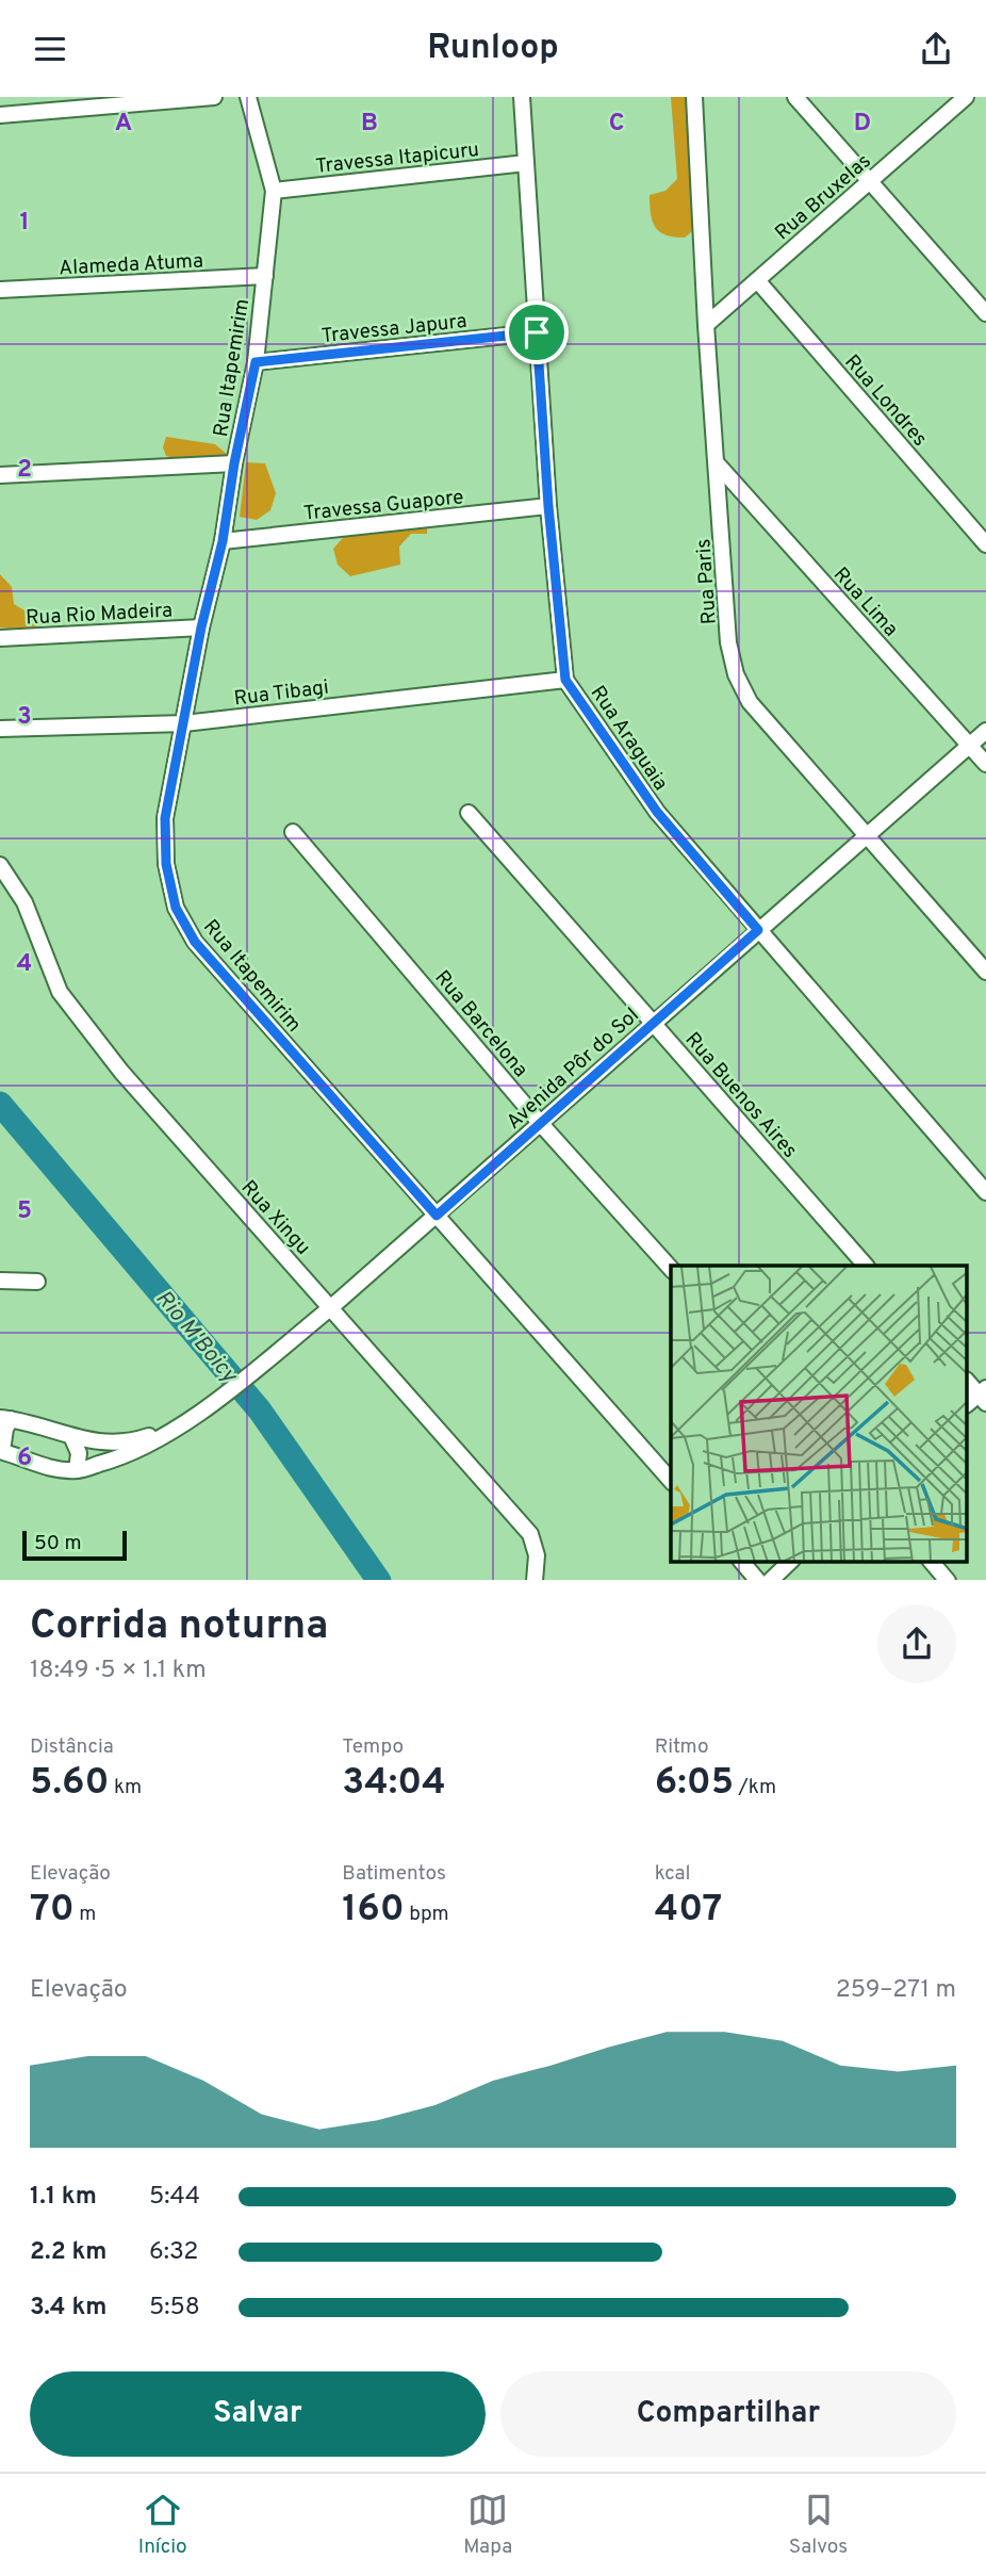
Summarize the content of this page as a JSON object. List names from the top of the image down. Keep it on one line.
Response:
{"streets":{"street":["Travessa Itapicuru","Rua Bruxelas","Alameda Atuma","Travessa Japura","Rua Itapemirim","Rua Londres","Travessa Guapore","Rua Paris","Rua Lima","Rua Rio Madeira","Rua Tibagi","Rua Araguaia","Rua Barcelona","Avenida Pôr do Sol","Rua Buenos Aires","Rua Xingu"]},"crossings":[["Travessa Itapicuru","Rua Itapemirim"],["Travessa Itapicuru","Rua Araguaia"],["Rua Bruxelas","Rua Londres"],["Rua Bruxelas","Rua Paris"],["Alameda Atuma","Rua Itapemirim"],["Travessa Japura","Rua Itapemirim"],["Travessa Japura","Rua Araguaia"],["Rua Itapemirim","Travessa Guapore"],["Rua Itapemirim","Rua Rio Madeira"],["Rua Itapemirim","Rua Tibagi"],["Rua Itapemirim","Avenida Pôr do Sol"],["Travessa Guapore","Rua Araguaia"],["Rua Paris","Rua Lima"],["Rua Paris","Avenida Pôr do Sol"],["Rua Lima","Avenida Pôr do Sol"],["Rua Tibagi","Rua Araguaia"],["Rua Araguaia","Avenida Pôr do Sol"],["Rua Barcelona","Avenida Pôr do Sol"],["Avenida Pôr do Sol","Rua Buenos Aires"],["Avenida Pôr do Sol","Rua Xingu"]],"water":["Rio M'Boicy"],"scale_bar":"50 m","page":{"header":"Runloop","scale":"50 m","heading":["Corrida noturna","18:49 · 5 × 1.1 km"],"stats":[["Distância","5.60 km"],["Tempo","34:04"],["Ritmo","6:05 /km"],["Elevação","70 m"],["Batimentos","160 bpm"],["kcal","407"]],"chart":["Elevação","259–271 m"],"list":[{"name":"1.1 km","note":"5:44"},{"name":"2.2 km","note":"6:32"},{"name":"3.4 km","note":"5:58"}],"buttons":["Salvar","Compartilhar"],"tabs":["Início","Mapa","Salvos"]},"grid":{"columns":["A","B","C","D"],"rows":["1","2","3","4","5","6"]}}
